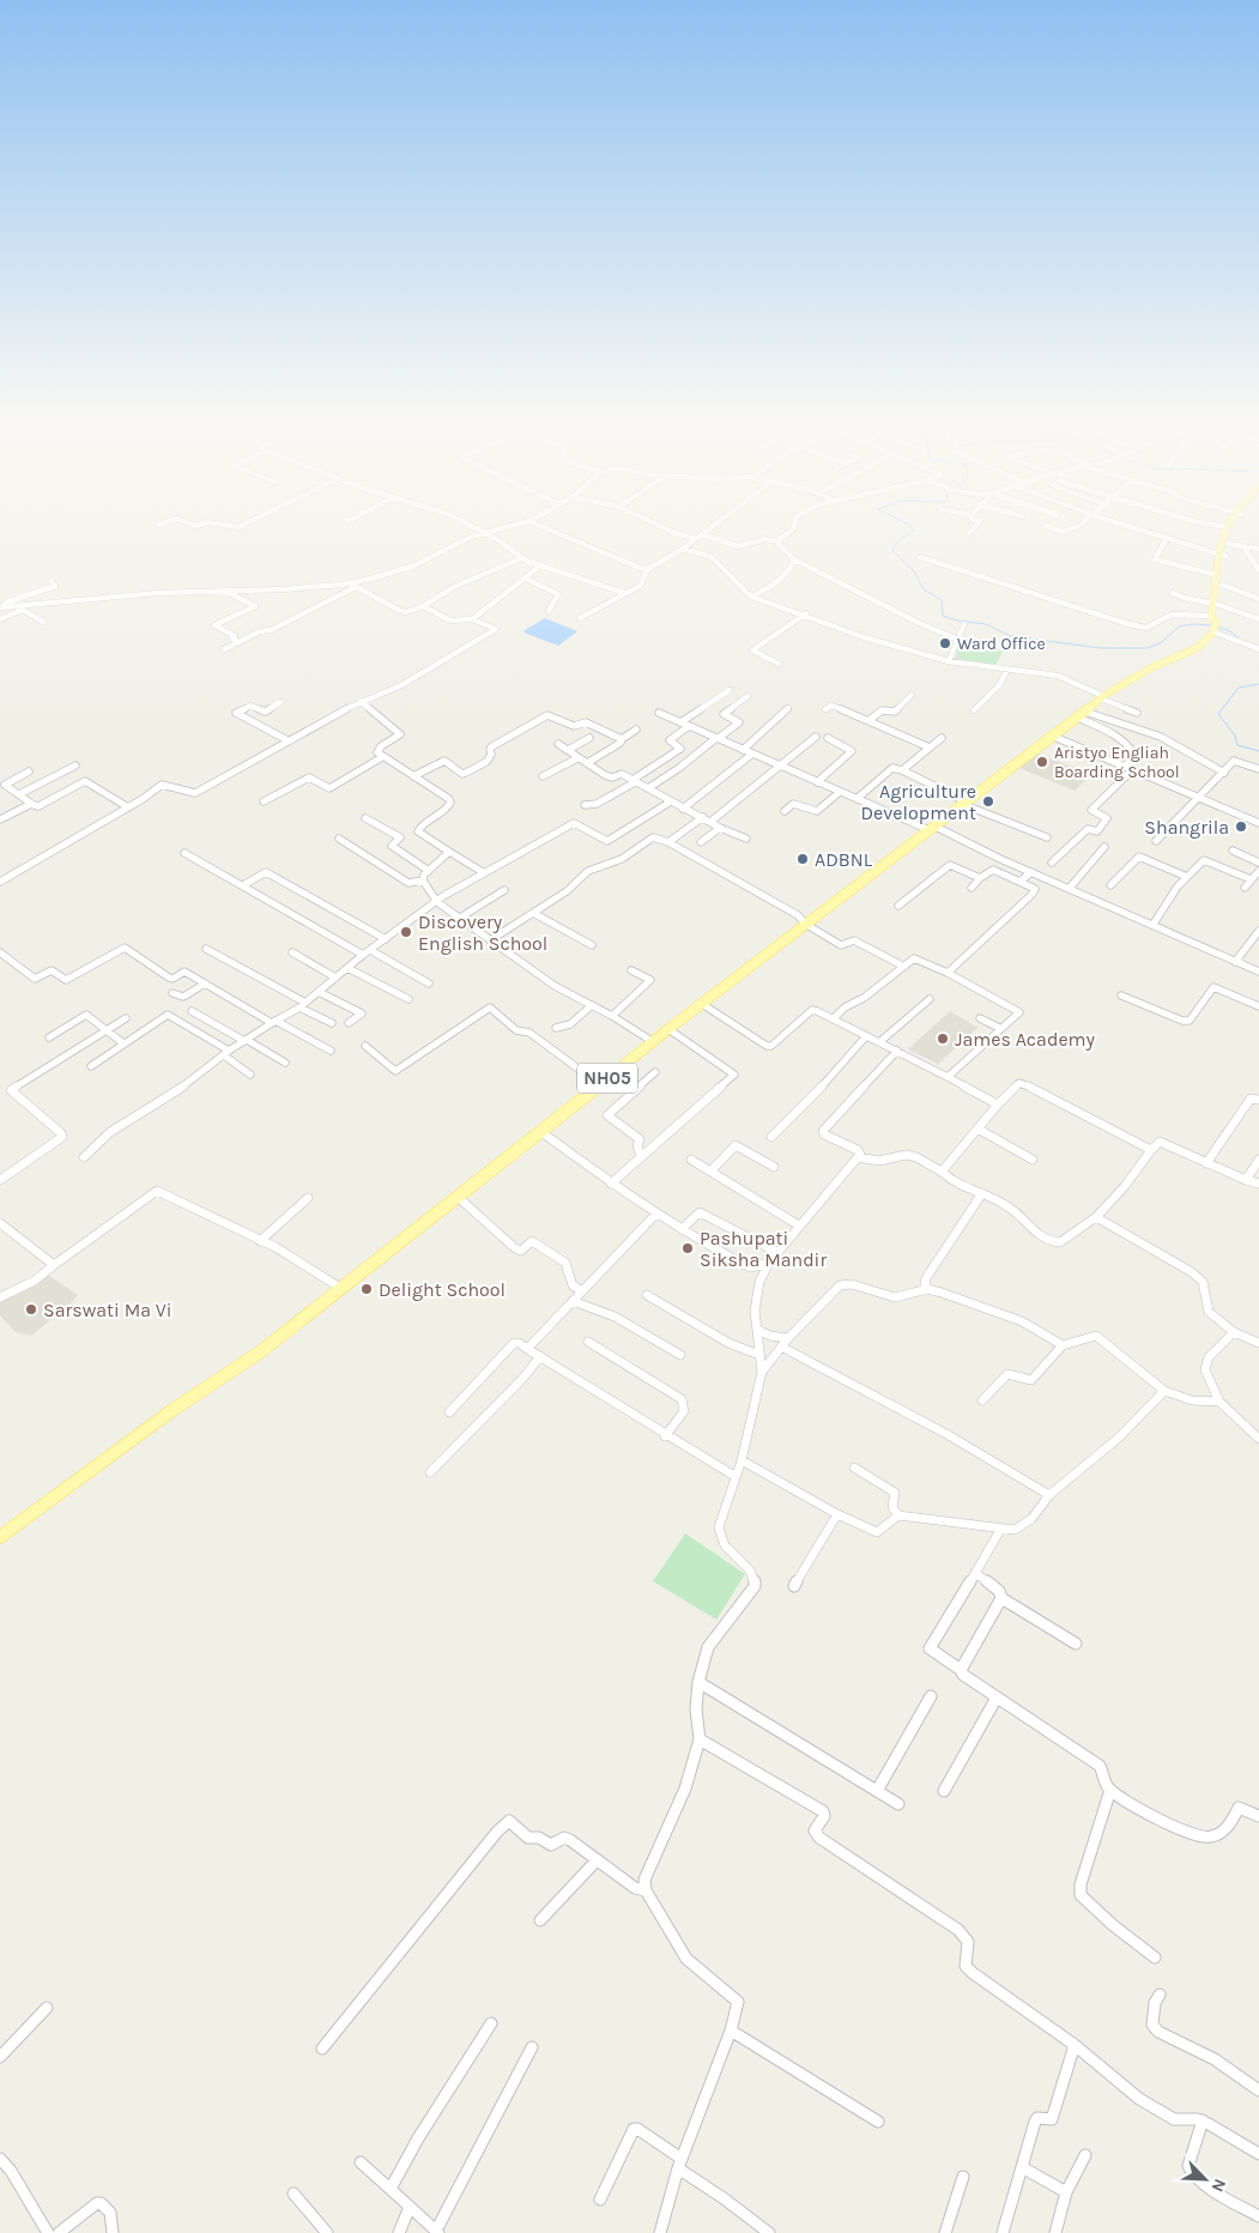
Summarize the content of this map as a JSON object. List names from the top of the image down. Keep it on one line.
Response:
{"streets":{"main road":["NH05"]},"places":["Ward Office","Aristyo Engliah Boarding School","Agriculture Development","Shangrila","ADBNL","Discovery English School","James Academy","Pashupati Siksha Mandir","Delight School","Sarswati Ma Vi"],"north":"bottom right"}
